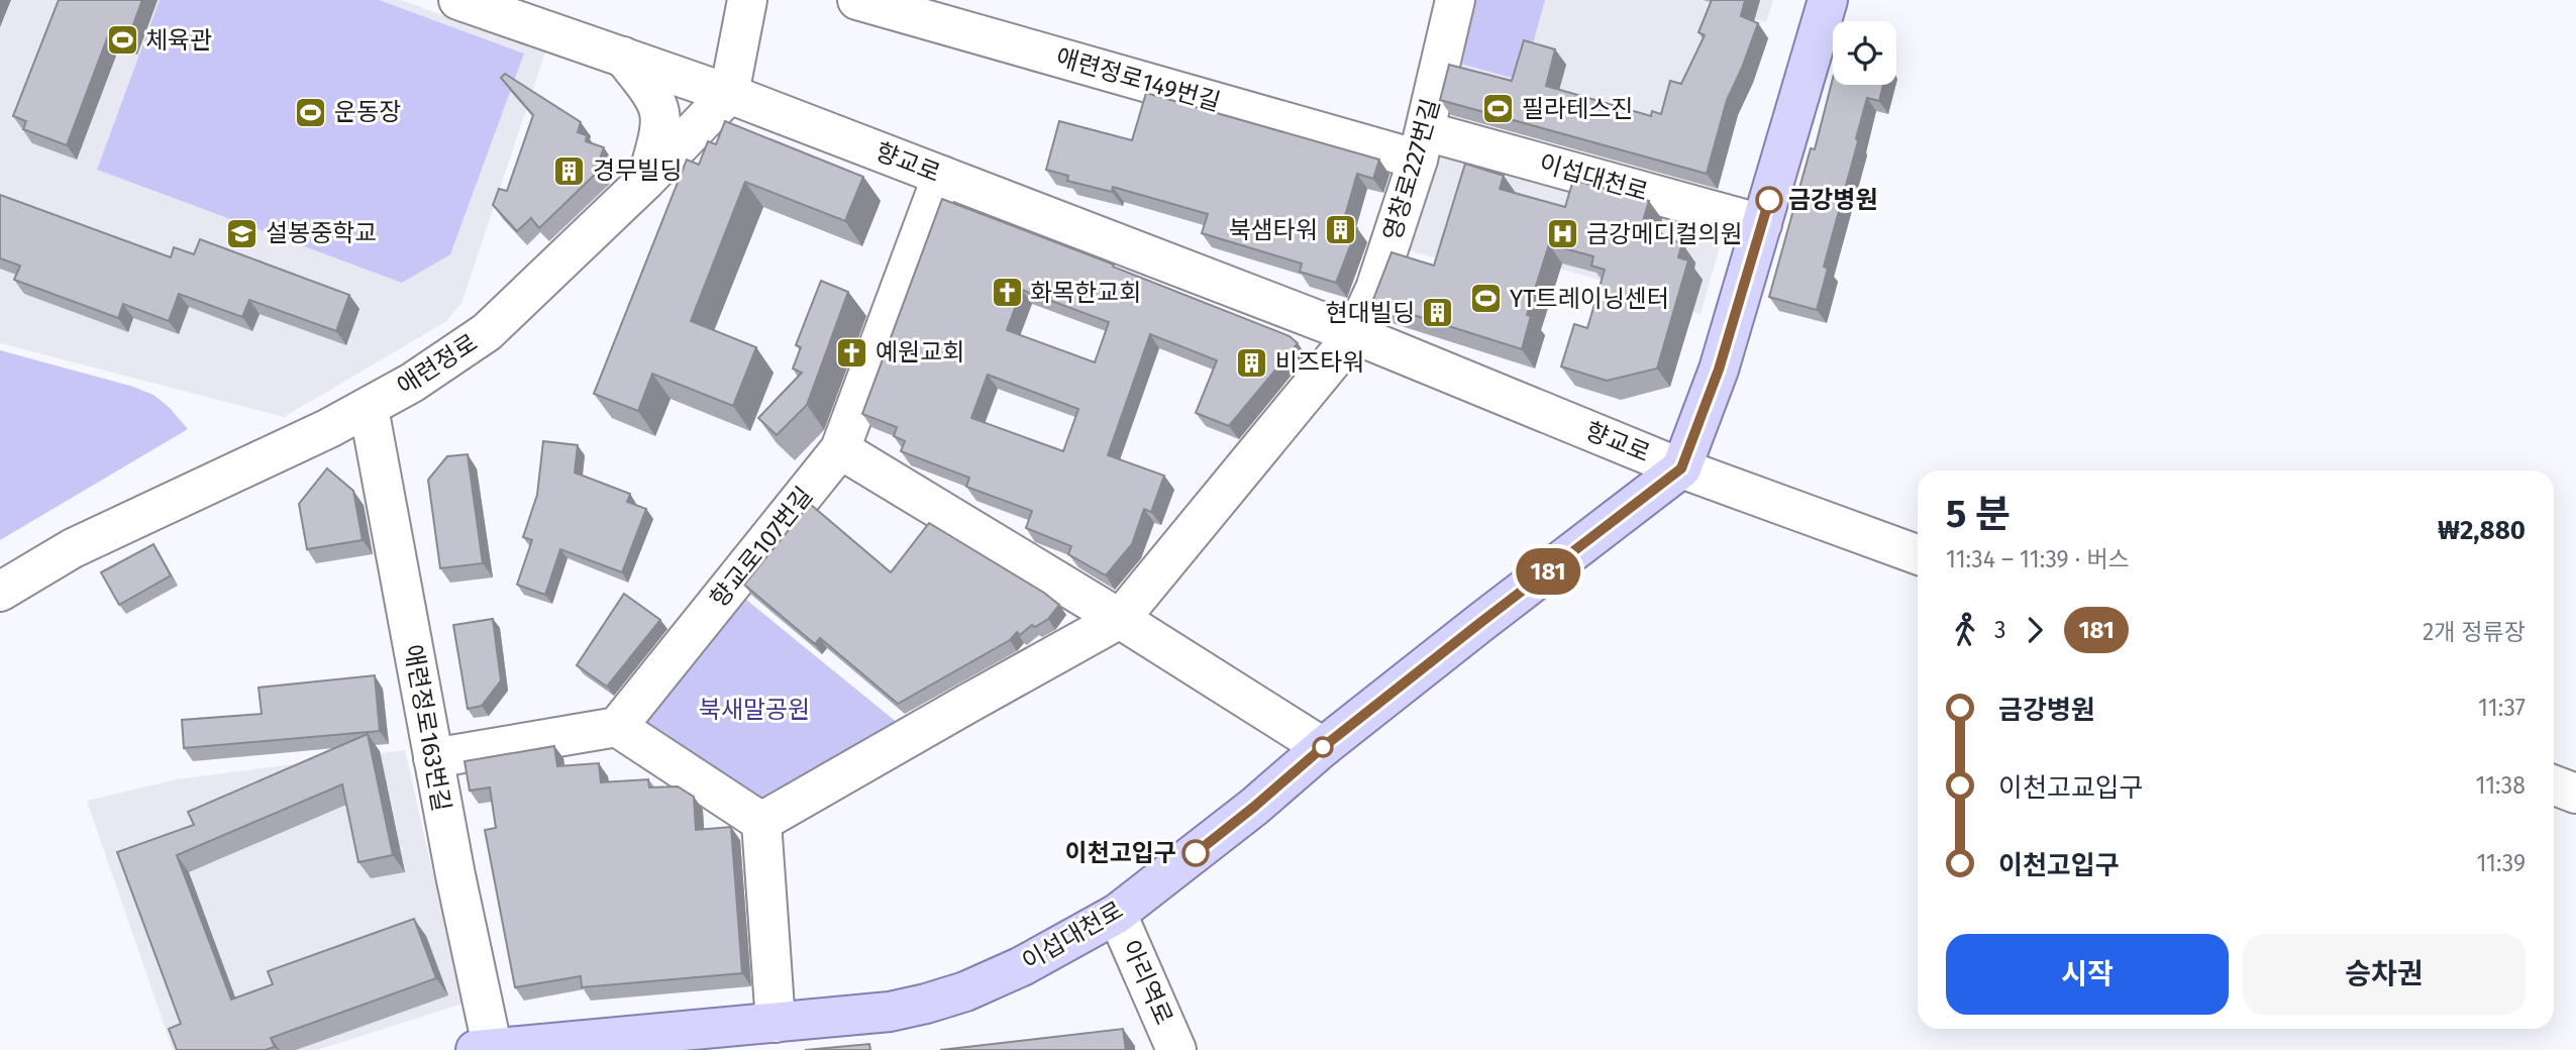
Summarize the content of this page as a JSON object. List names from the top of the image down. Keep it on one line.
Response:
{"streets":{"main road":["이섭대천로"],"street":["애련정로149번길","향교로","영창로227번길","애련정로","향교로107번길","애련정로163번길","아리역로"]},"crossings":[["애련정로149번길","영창로227번길"],["애련정로149번길","이섭대천로"],["향교로","영창로227번길"],["향교로","이섭대천로"],["향교로","애련정로"],["향교로","향교로107번길"],["영창로227번길","이섭대천로"],["이섭대천로","애련정로163번길"],["이섭대천로","아리역로"],["애련정로","애련정로163번길"]],"parks":["북새말공원"],"places":{"sports":["체육관","필라테스진","운동장","YT트레이닝센터"],"building":["경무빌딩","북샘타워","현대빌딩","비즈타워"],"other":["금강병원","이천고입구"],"school or university":["설봉중학교"],"hospital":["금강메디컬의원"],"church":["화목한교회","예원교회"]},"lines":["bus line 181"],"page":{"on_map":"181","heading":["5 분","11:34 – 11:39 · 버스","₩2,880"],"legs":["3","181","2개 정류장"],"list":[{"name":"금강병원","value":"11:37"},{"name":"이천고교입구","value":"11:38"},{"name":"이천고입구","value":"11:39"}],"buttons":["시작","승차권"]}}
